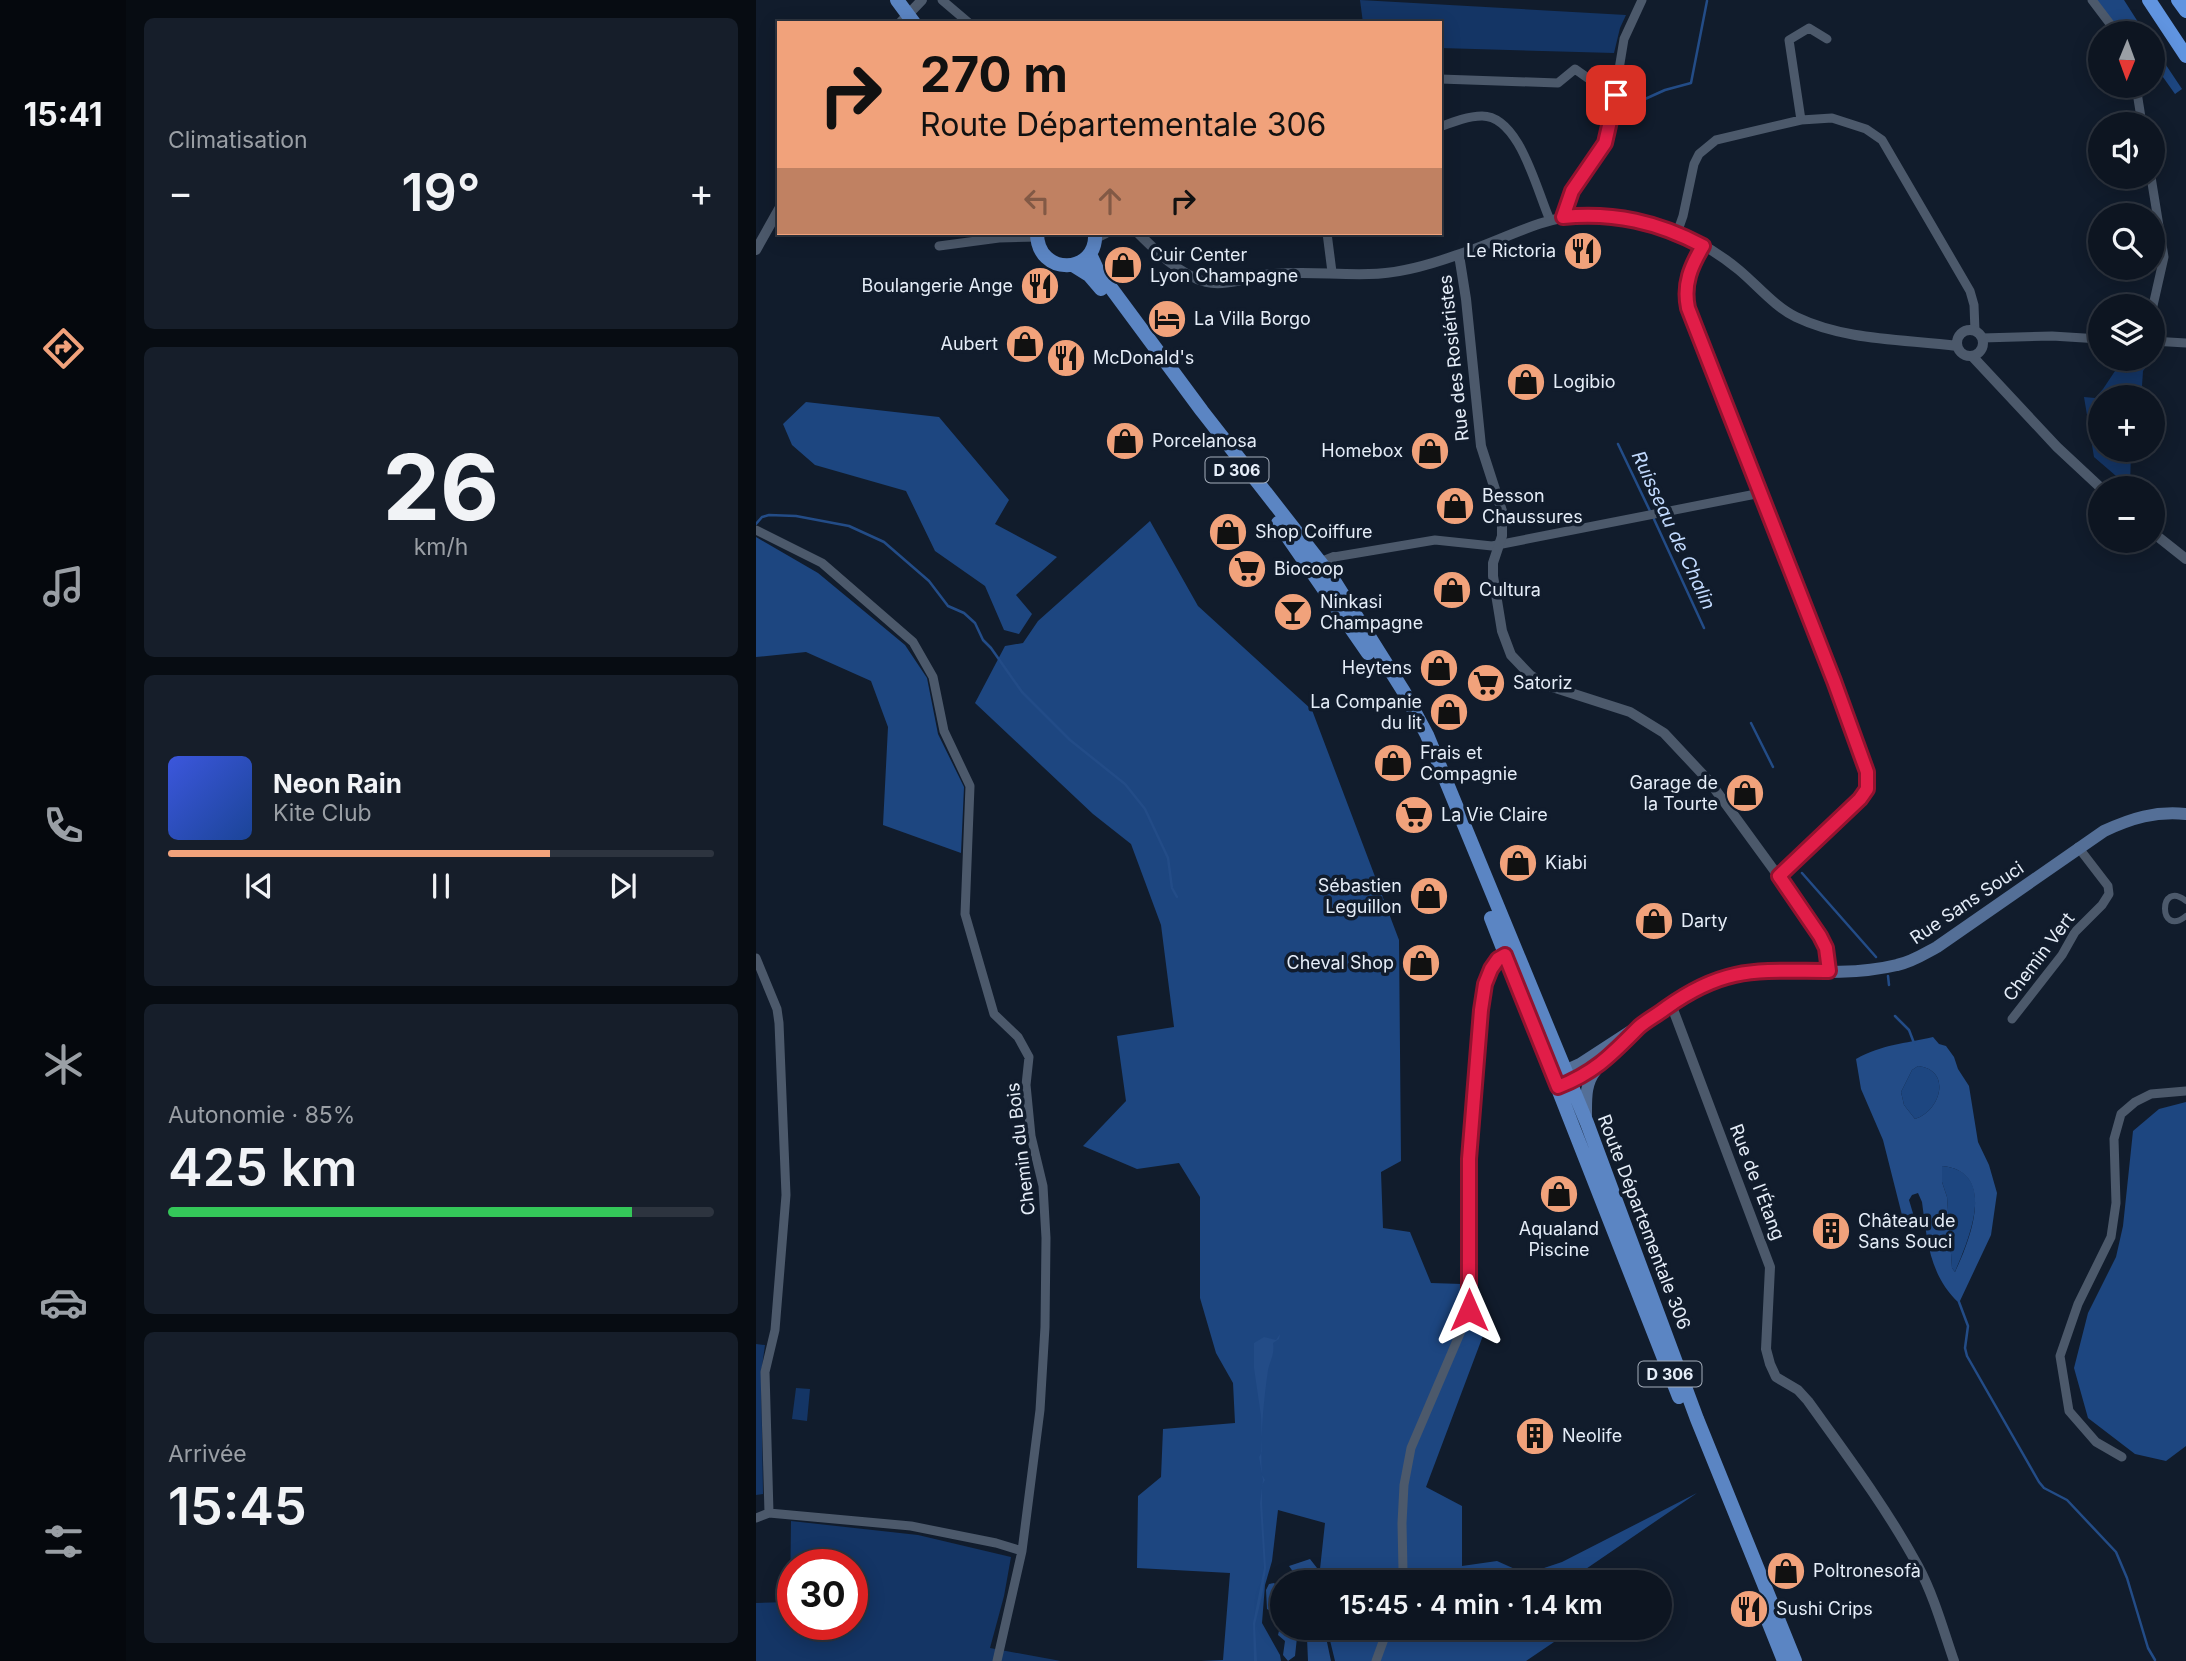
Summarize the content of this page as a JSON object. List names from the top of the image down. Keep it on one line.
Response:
{"streets":{"main road":["D 306","Rue Sans Souci","Route Départementale 306"],"street":["Rue des Rosiéristes","Chemin Vert","Chemin du Bois","Rue de l'Étang"]},"crossings":[["Rue des Rosiéristes","Rue Sans Souci"],["D 306","Route Départementale 306"],["Rue Sans Souci","Chemin Vert"],["Rue Sans Souci","Rue de l'Étang"],["Rue Sans Souci","Route Départementale 306"]],"water":["Ruisseau de Chalin"],"places":{"restaurant":["Le Rictoria","Boulangerie Ange","McDonald's","Sushi Crips"],"shop":["Cuir Center Lyon Champagne","Aubert","Logibio","Porcelanosa","Homebox","Besson Chaussures","Shop Coiffure","Cultura","Heytens","La Companie du lit","Frais et Compagnie","Garage de la Tourte","Kiabi","Sébastien Leguillon","Darty","Cheval Shop","Aqualand Piscine","Poltronesofà"],"hotel":["La Villa Borgo"],"supermarket":["Biocoop","Satoriz","La Vie Claire"],"bar":["Ninkasi Champagne"],"building":["Château de Sans Souci","Neolife"]},"north":"bottom","page":{"tabs":"15:41","tile":["Climatisation",["26","km/h"],["Autonomie · 85%","425 km"],["Arrivée","15:45"]],"map_buttons":["+","−"],"turn":["270 m","Route Départementale 306"],"heat":["−","19°","+"],"song":["Neon Rain","Kite Club"],"limit":"30","trip":"15:45 · 4 min · 1.4 km"}}
